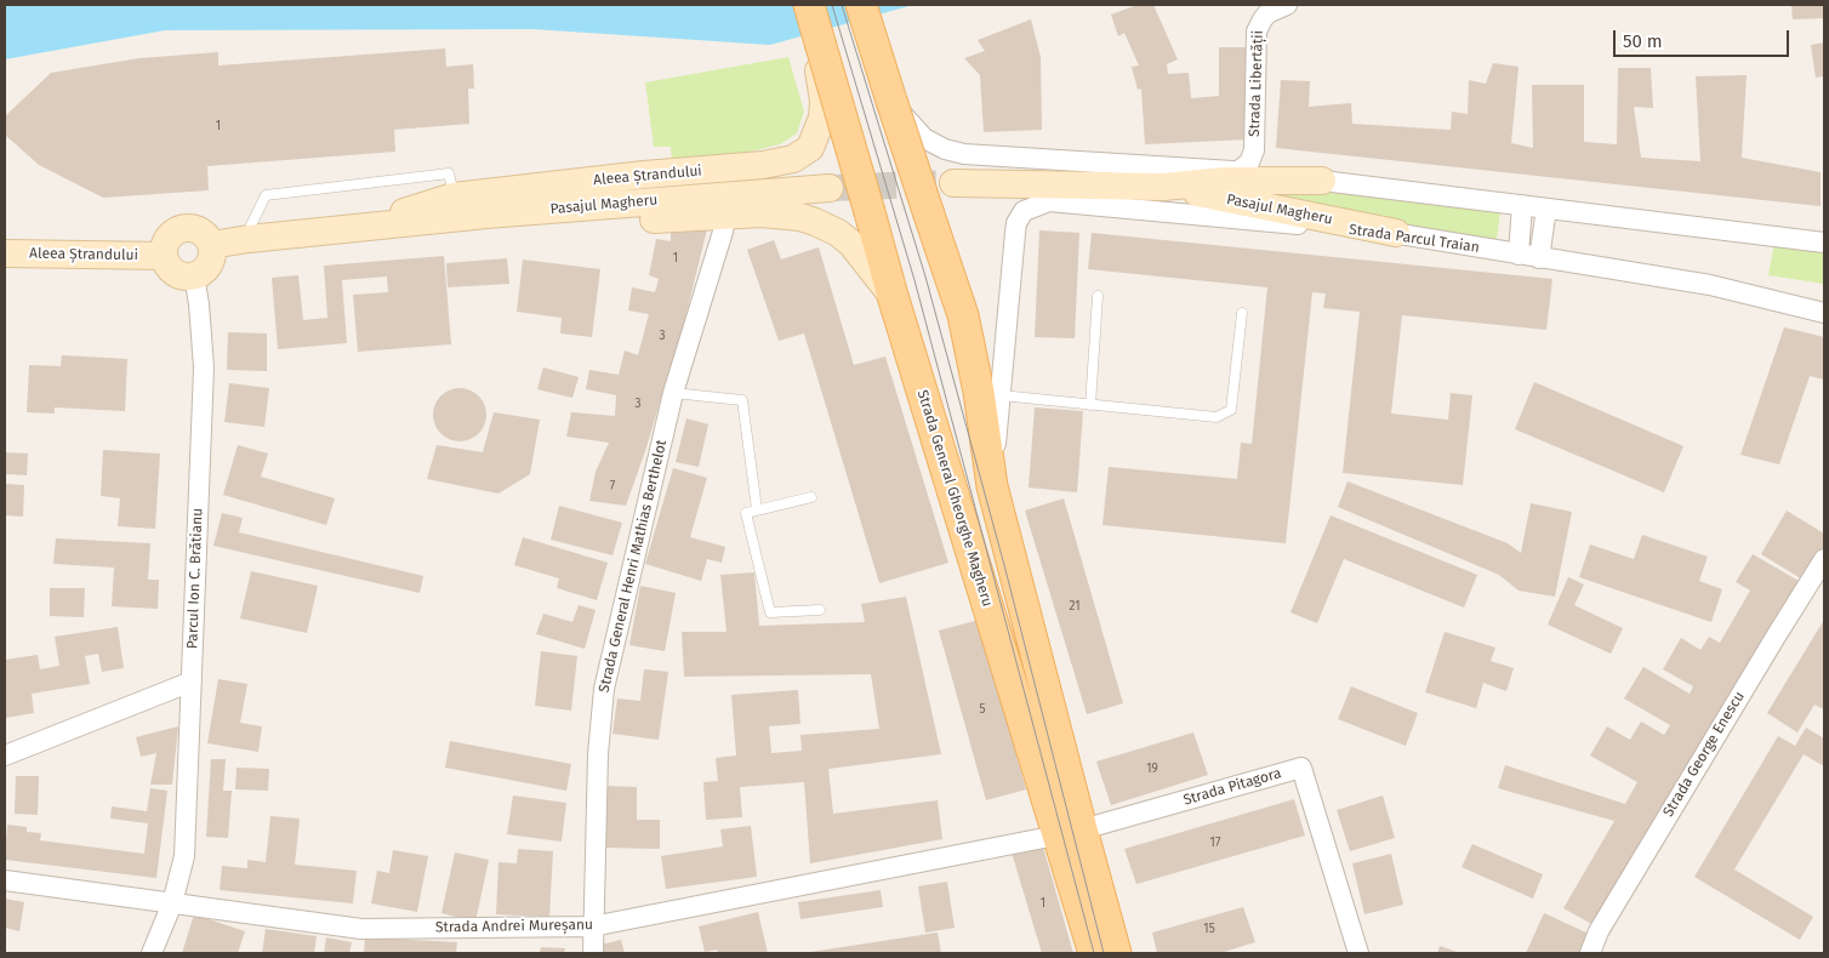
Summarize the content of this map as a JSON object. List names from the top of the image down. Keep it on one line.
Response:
{"streets":{"main road":["Strada General Gheorghe Magheru"],"street":["Strada Libertății","Aleea Ștrandului","Pasajul Magheru","Strada Parcul Traian","Strada General Henri Mathias Berthelot","Parcul Ion C. Brătianu","Strada George Enescu","Strada Pitagora","Strada Andrei Mureșanu"]},"crossings":[["Aleea Ștrandului","Pasajul Magheru"],["Aleea Ștrandului","Strada General Gheorghe Magheru"],["Aleea Ștrandului","Strada General Henri Mathias Berthelot"],["Aleea Ștrandului","Parcul Ion C. Brătianu"],["Pasajul Magheru","Strada Parcul Traian"],["Strada Parcul Traian","Strada General Gheorghe Magheru"],["Strada General Gheorghe Magheru","Strada Pitagora"],["Strada General Gheorghe Magheru","Strada Andrei Mureșanu"],["Strada General Henri Mathias Berthelot","Strada Andrei Mureșanu"],["Parcul Ion C. Brătianu","Strada Andrei Mureșanu"],["Strada Pitagora","Strada Andrei Mureșanu"]],"house_numbers":["1","1","3","3","7","21","5","19","17","1","15"],"scale_bar":"50 m"}
